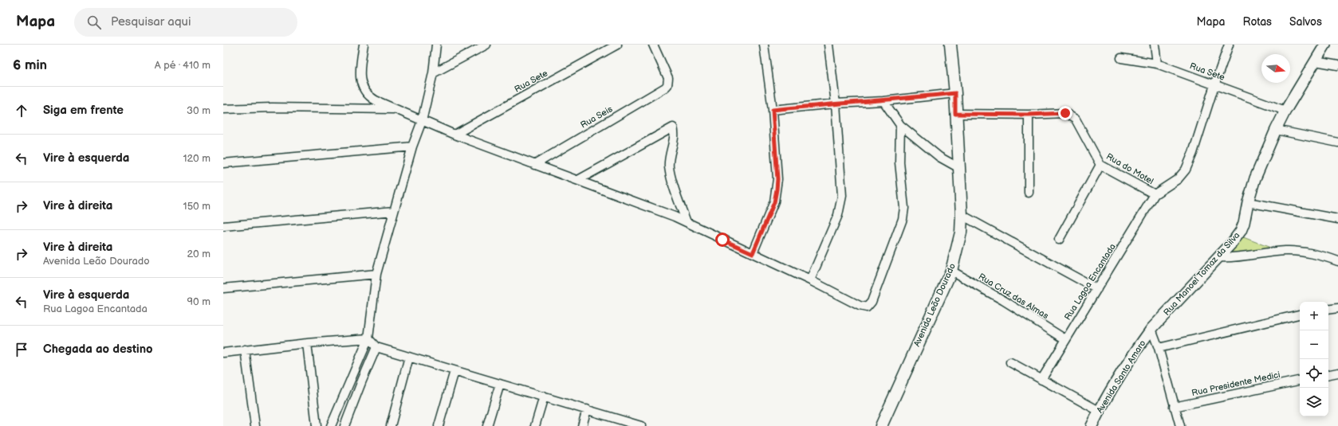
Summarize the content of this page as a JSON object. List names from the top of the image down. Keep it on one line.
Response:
{"streets":{"main road":["Avenida Leão Dourado"],"street":["Rua Sete","Rua Seis","Rua do Motel","Rua Manoel Tomaz da Silva","Rua Lagoa Encantada","Rua Cruz das Almas","Avenida Santo Amaro","Rua Presidente Medici"]},"crossings":[["Rua Sete","Rua Manoel Tomaz da Silva"],["Rua do Motel","Rua Lagoa Encantada"],["Rua Manoel Tomaz da Silva","Avenida Santo Amaro"],["Rua Lagoa Encantada","Rua Cruz das Almas"],["Rua Cruz das Almas","Avenida Leão Dourado"]],"north":"right","page":{"header":"Mapa","search":"Pesquisar aqui","nav":["Mapa","Rotas","Salvos"],"heading":["6 min","A pé · 410 m"],"list":[["Siga em frente","30 m"],["Vire à esquerda","120 m"],["Vire à direita","150 m"],["Vire à direita","Avenida Leão Dourado","20 m"],["Vire à esquerda","Rua Lagoa Encantada","90 m"],"Chegada ao destino"],"map_buttons":["+","−"]}}
